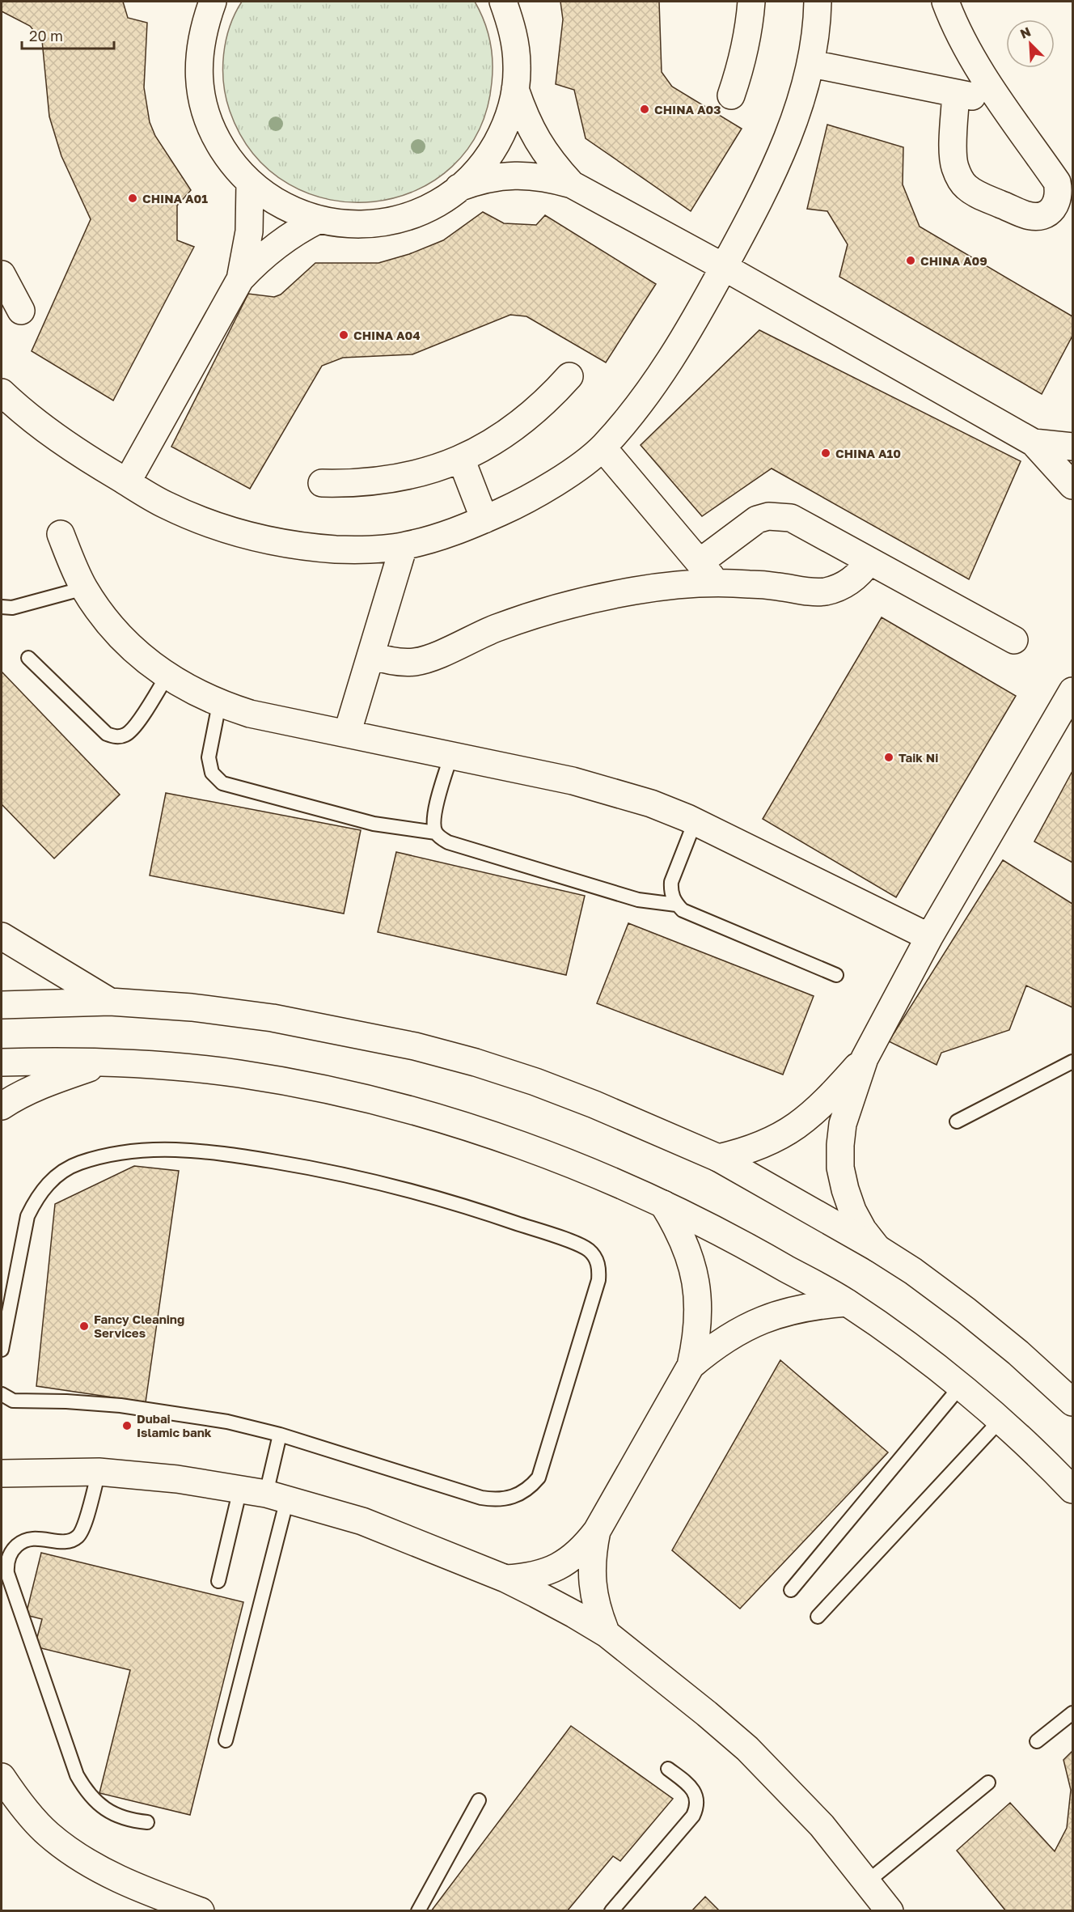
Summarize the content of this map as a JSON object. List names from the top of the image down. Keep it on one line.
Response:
{"places":["CHINA A03","CHINA A01","CHINA A09","CHINA A04","CHINA A10","Taik Ni","Fancy Cleaning Services","Dubai Islamic bank"],"scale_bar":"20 m","north":"top left"}
